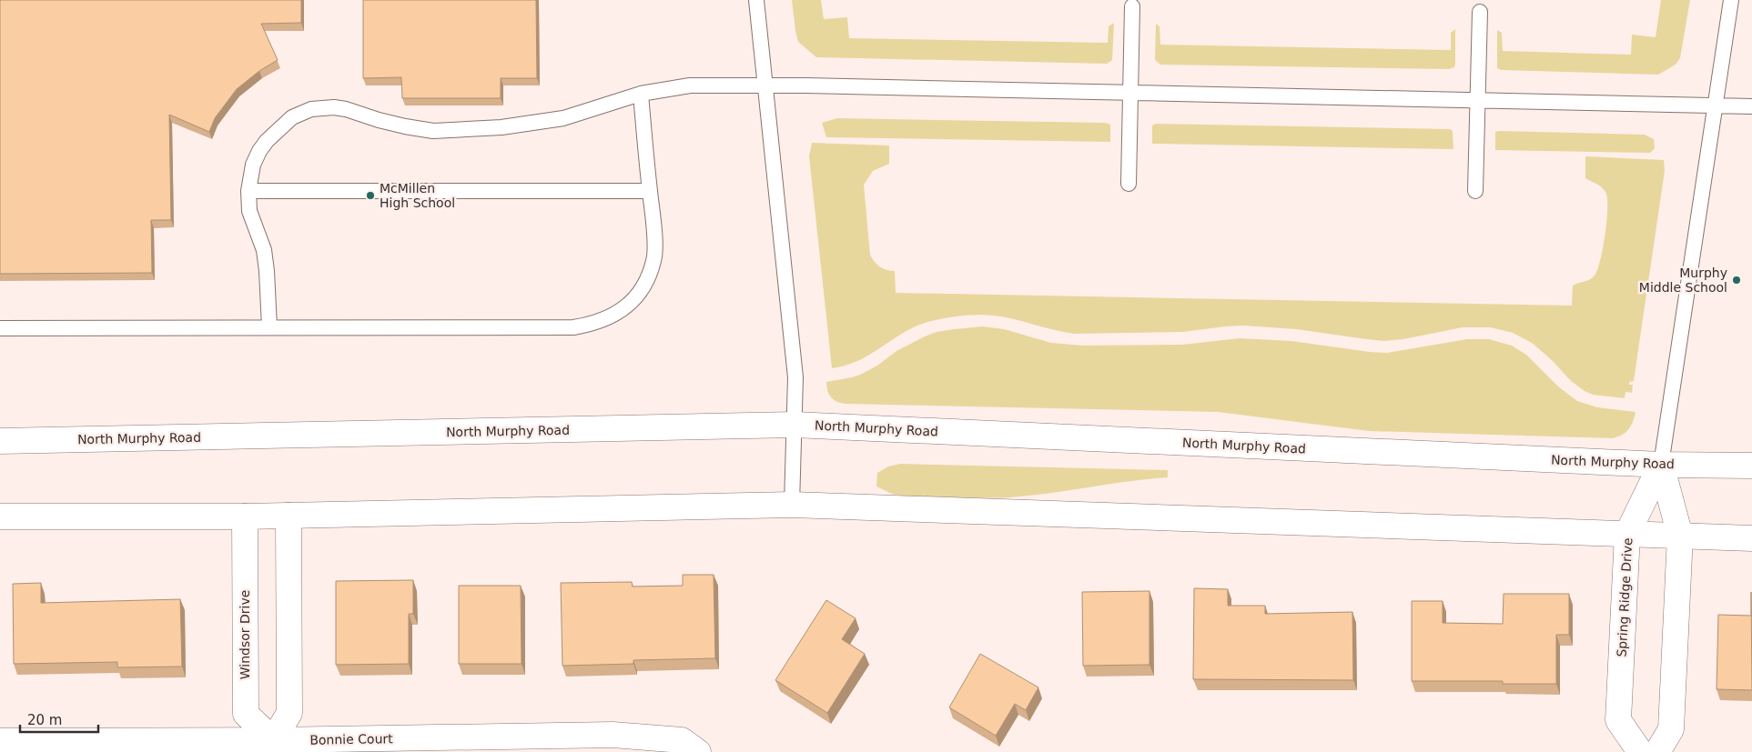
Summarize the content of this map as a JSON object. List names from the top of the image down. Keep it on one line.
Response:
{"streets":{"main road":["North Murphy Road","Spring Ridge Drive","Windsor Drive","Bonnie Court"]},"crossings":[["North Murphy Road","Spring Ridge Drive"],["Windsor Drive","Bonnie Court"]],"places":["McMillen High School","Murphy Middle School"],"scale_bar":"20 m"}
